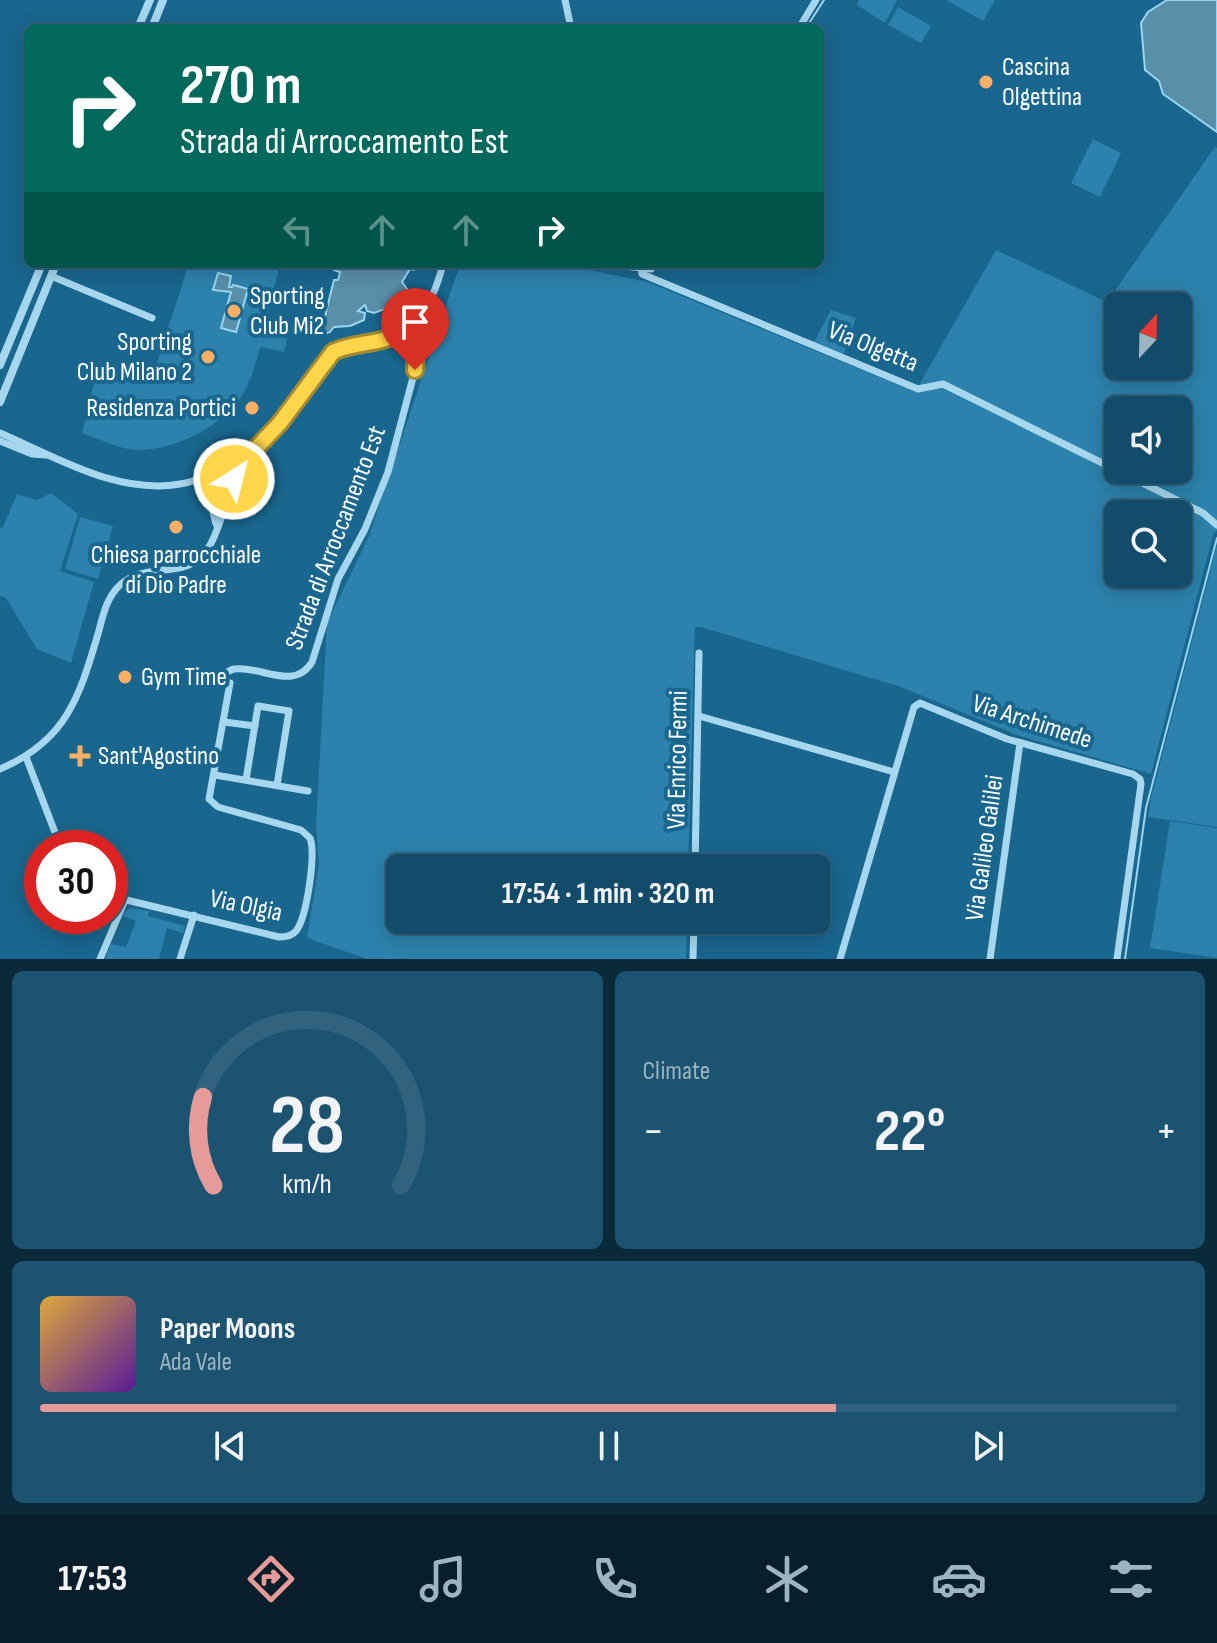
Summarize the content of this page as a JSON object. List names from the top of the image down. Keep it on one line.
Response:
{"streets":{"street":["Via Olgetta","Strada di Arroccamento Est","Via Archimede","Via Enrico Fermi","Via Galileo Galilei","Via Olgia"]},"crossings":[["Via Archimede","Via Galileo Galilei"]],"places":{"other":["Cascina Olgettina","Sporting Club Mi2","Sporting Club Milano 2","Residenza Portici","Chiesa parrocchiale di Dio Padre","Gym Time"],"health":["Sant'Agostino"]},"north":"top","page":{"turn":["270 m","Strada di Arroccamento Est"],"limit":"30","trip":"17:54 · 1 min · 320 m","tile":"Climate","heat":["−","22°","+"],"song":["Paper Moons","Ada Vale"],"tabs":"17:53","gauge":["28","km/h"]}}
